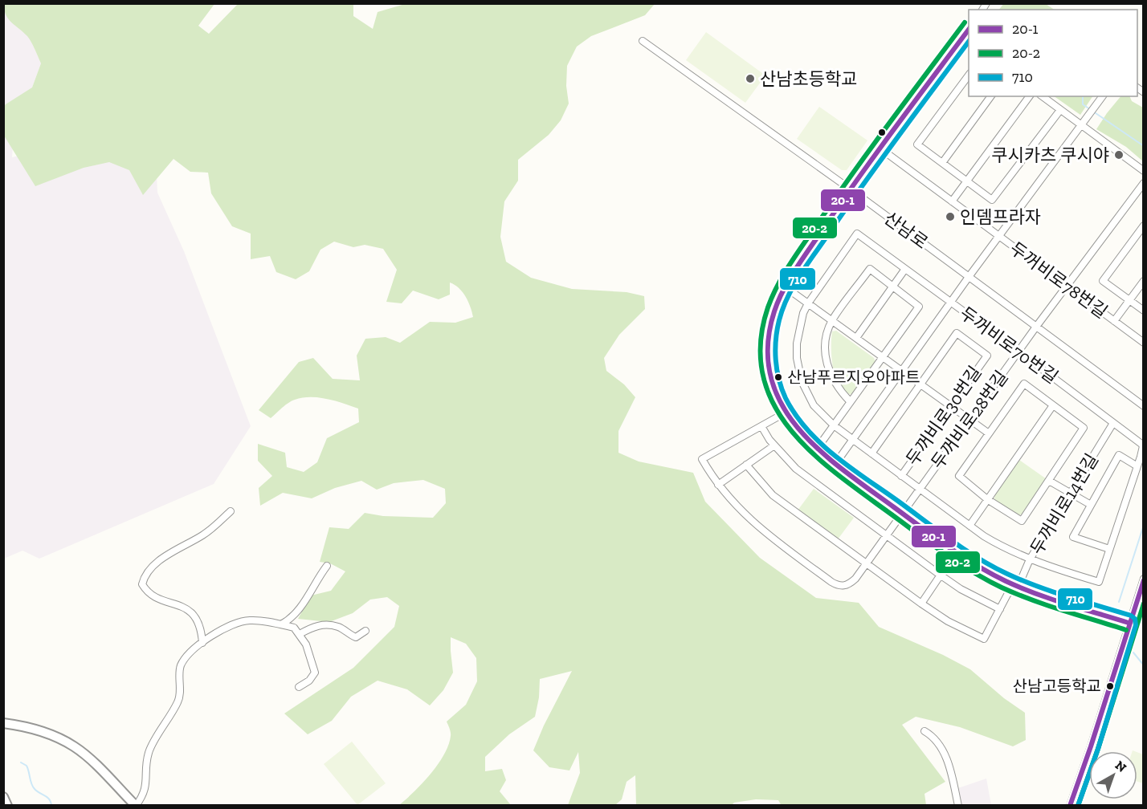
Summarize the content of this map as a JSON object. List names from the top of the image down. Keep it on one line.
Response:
{"streets":{"street":["산남로","두꺼비로78번길","두꺼비로70번길","두꺼비로30번길","두꺼비로28번길","두꺼비로14번길"]},"crossings":[["산남로","두꺼비로28번길"],["두꺼비로78번길","두꺼비로28번길"],["두꺼비로70번길","두꺼비로28번길"],["두꺼비로70번길","두꺼비로14번길"]],"places":["산남초등학교","쿠시카츠 쿠시야","인뎀프라자","산남푸르지오아파트","산남고등학교"],"lines":["transit line 20-2","transit line 20-1","transit line 710"],"legend":["20-1","20-2","710"],"north":"top right"}
